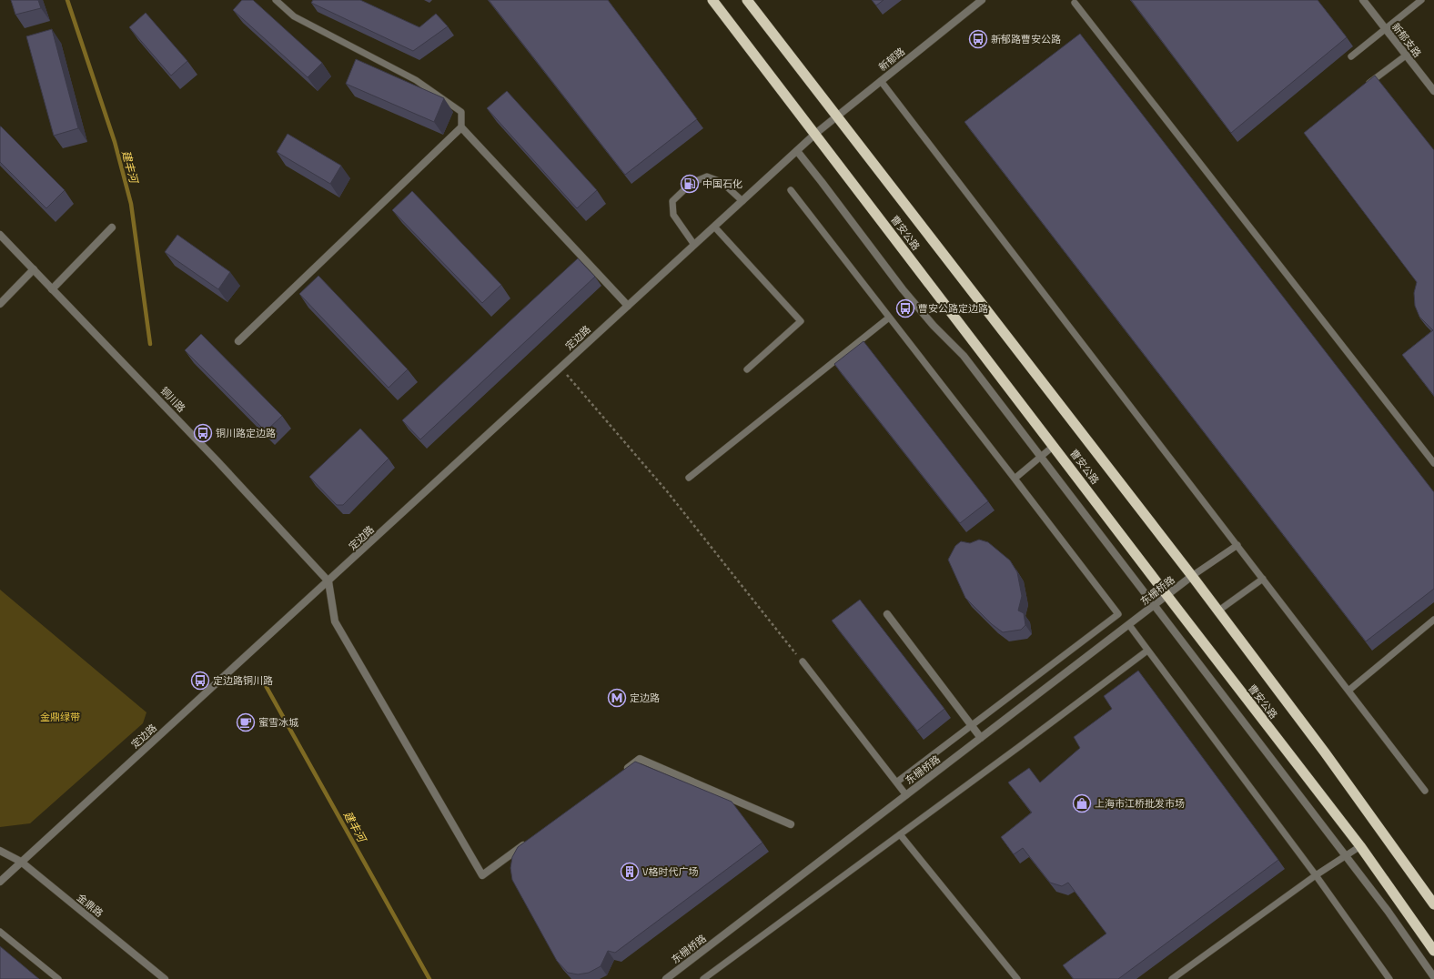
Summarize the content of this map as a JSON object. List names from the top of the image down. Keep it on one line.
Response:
{"streets":{"highway":["曹安公路"],"street":["新郁支路","新郁路","定边路","铜川路","东栅桥路","金鼎路"]},"crossings":[["新郁路","曹安公路"],["新郁路","定边路"],["曹安公路","定边路"],["曹安公路","东栅桥路"],["定边路","铜川路"],["定边路","金鼎路"]],"water":["建丰河"],"parks":["金鼎绿带"],"places":{"bus stop":["新郁路曹安公路","曹安公路定边路","铜川路定边路","定边路铜川路"],"fuel station":["中国石化"],"metro station":["定边路"],"cafe":["蜜雪冰城"],"shop":["上海市江桥批发市场"],"building":["V格时代广场"]}}
